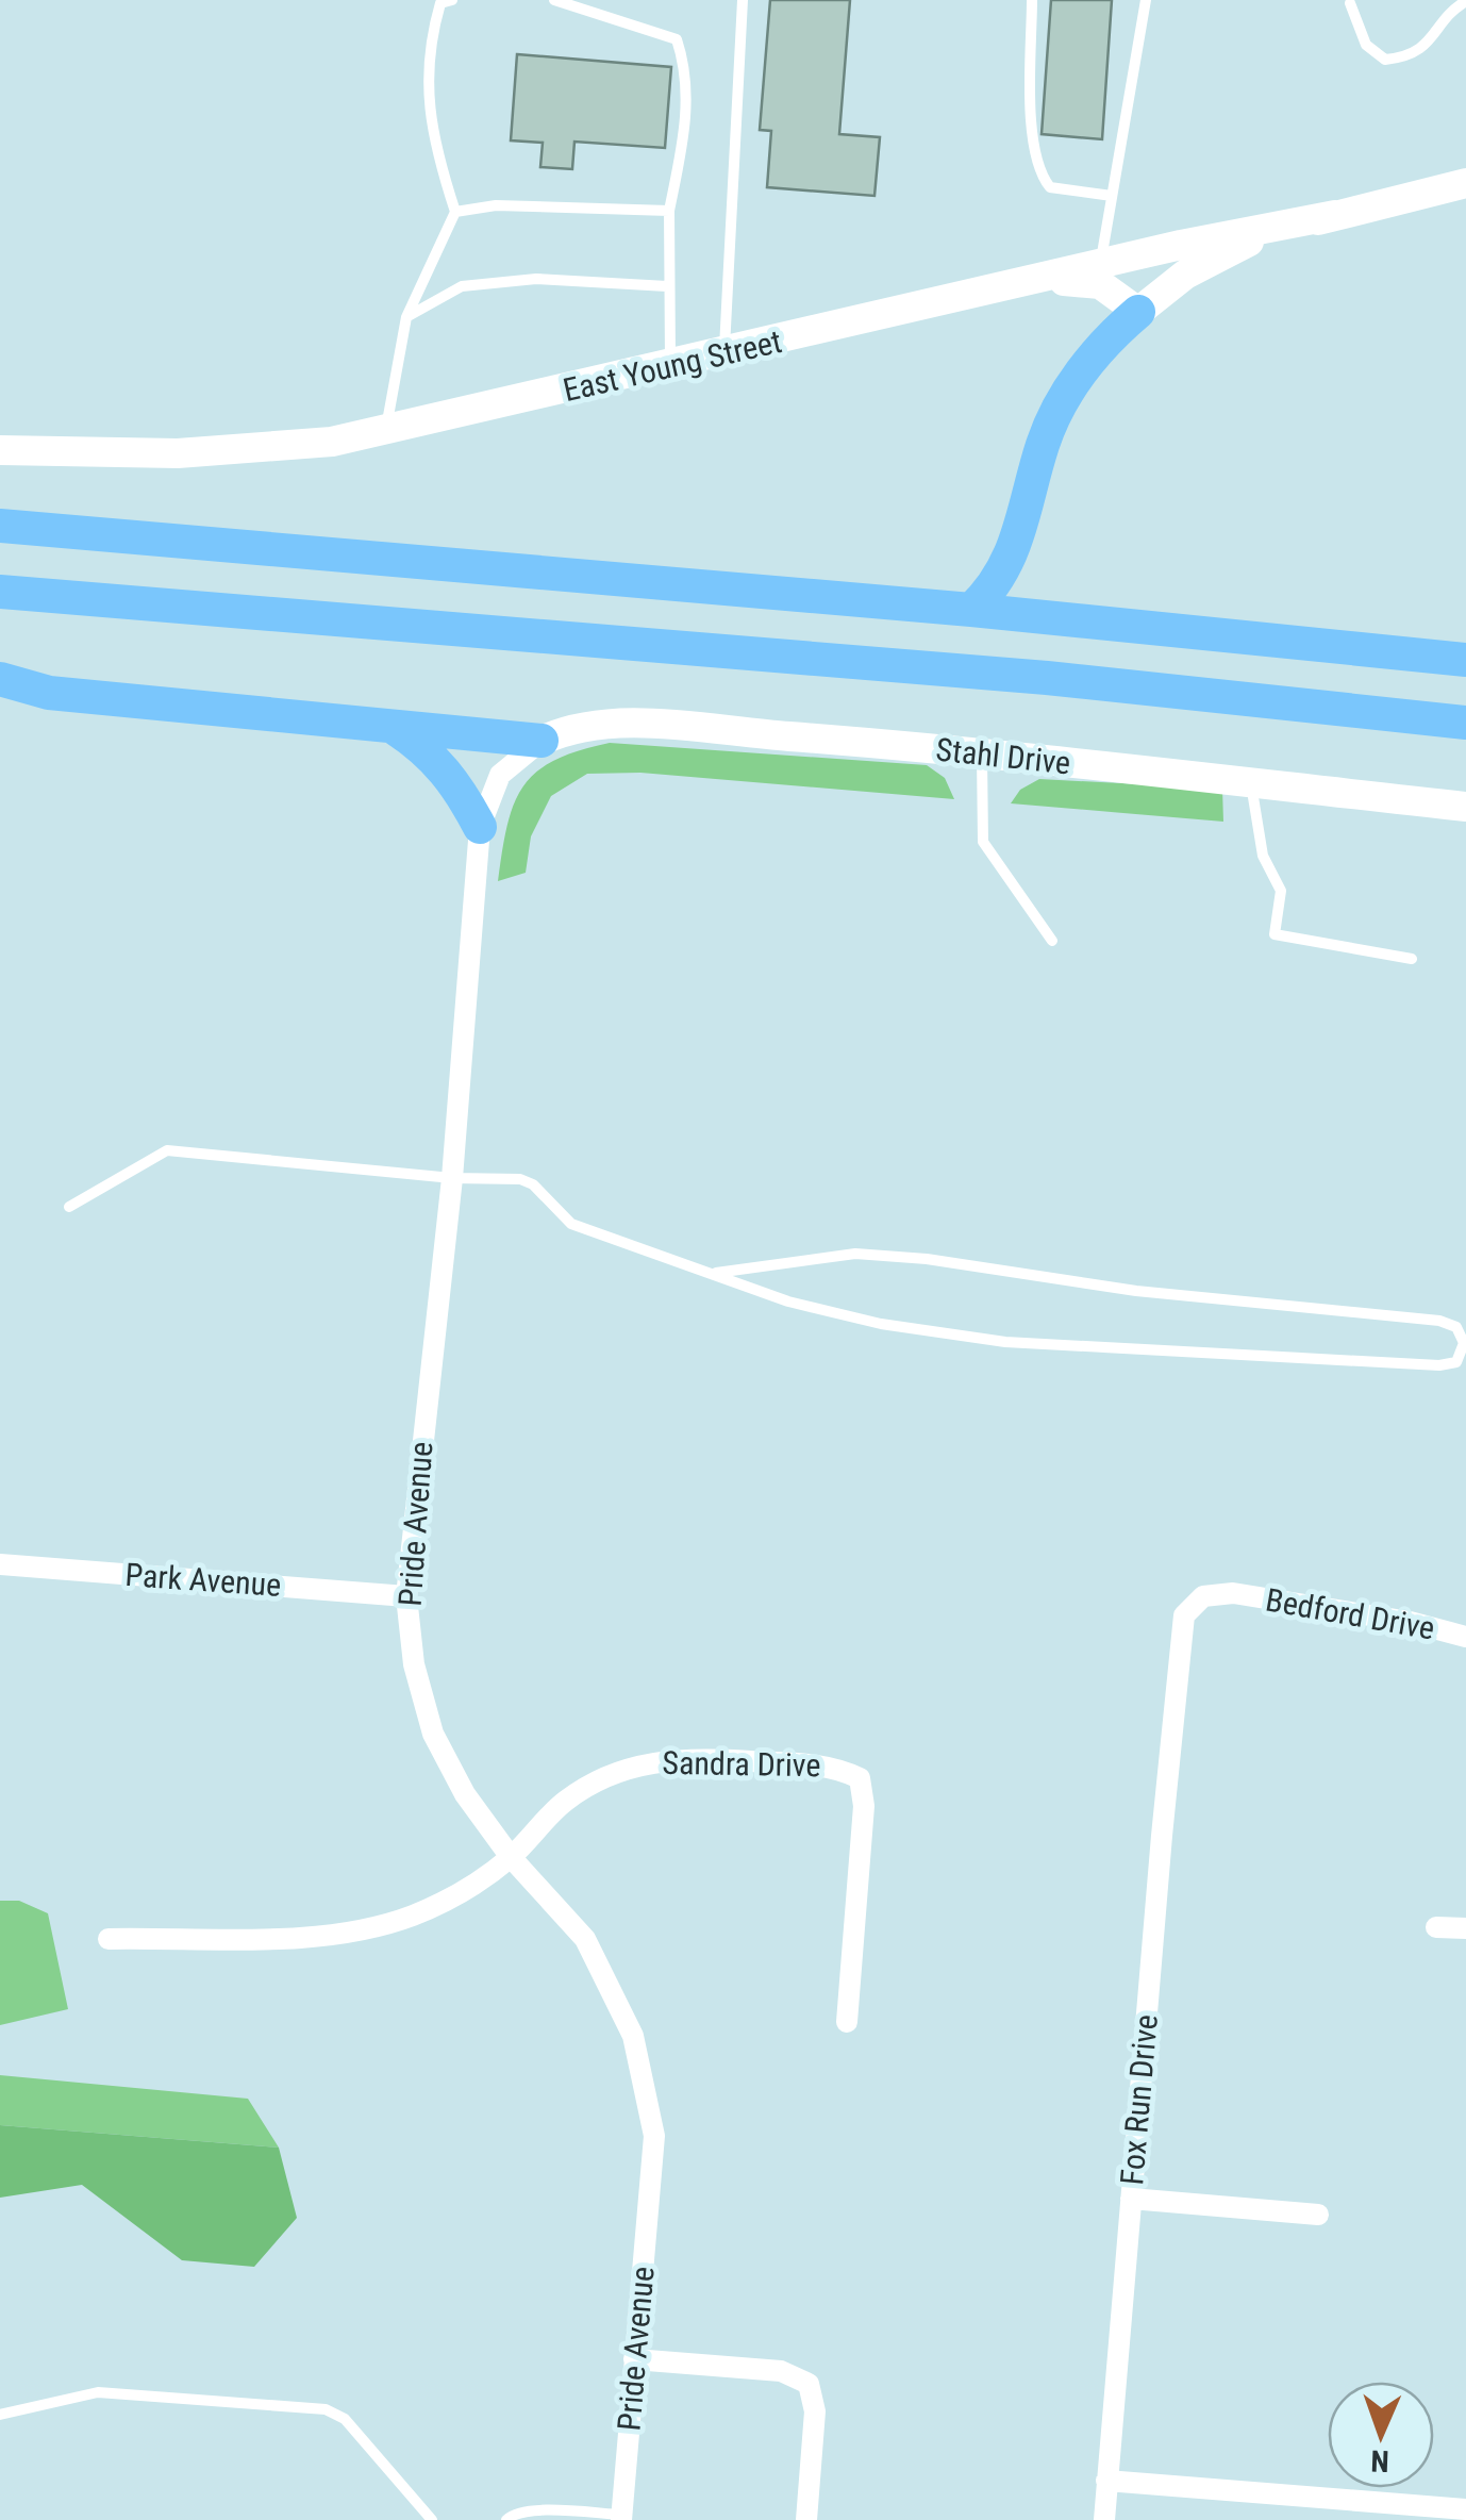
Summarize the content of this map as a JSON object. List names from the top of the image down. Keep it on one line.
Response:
{"streets":{"main road":["East Young Street","Stahl Drive"],"street":["Pride Avenue","Park Avenue","Bedford Drive","Sandra Drive","Fox Run Drive"]},"crossings":[["Stahl Drive","Pride Avenue"],["Pride Avenue","Park Avenue"],["Pride Avenue","Sandra Drive"],["Bedford Drive","Fox Run Drive"]],"north":"bottom"}
